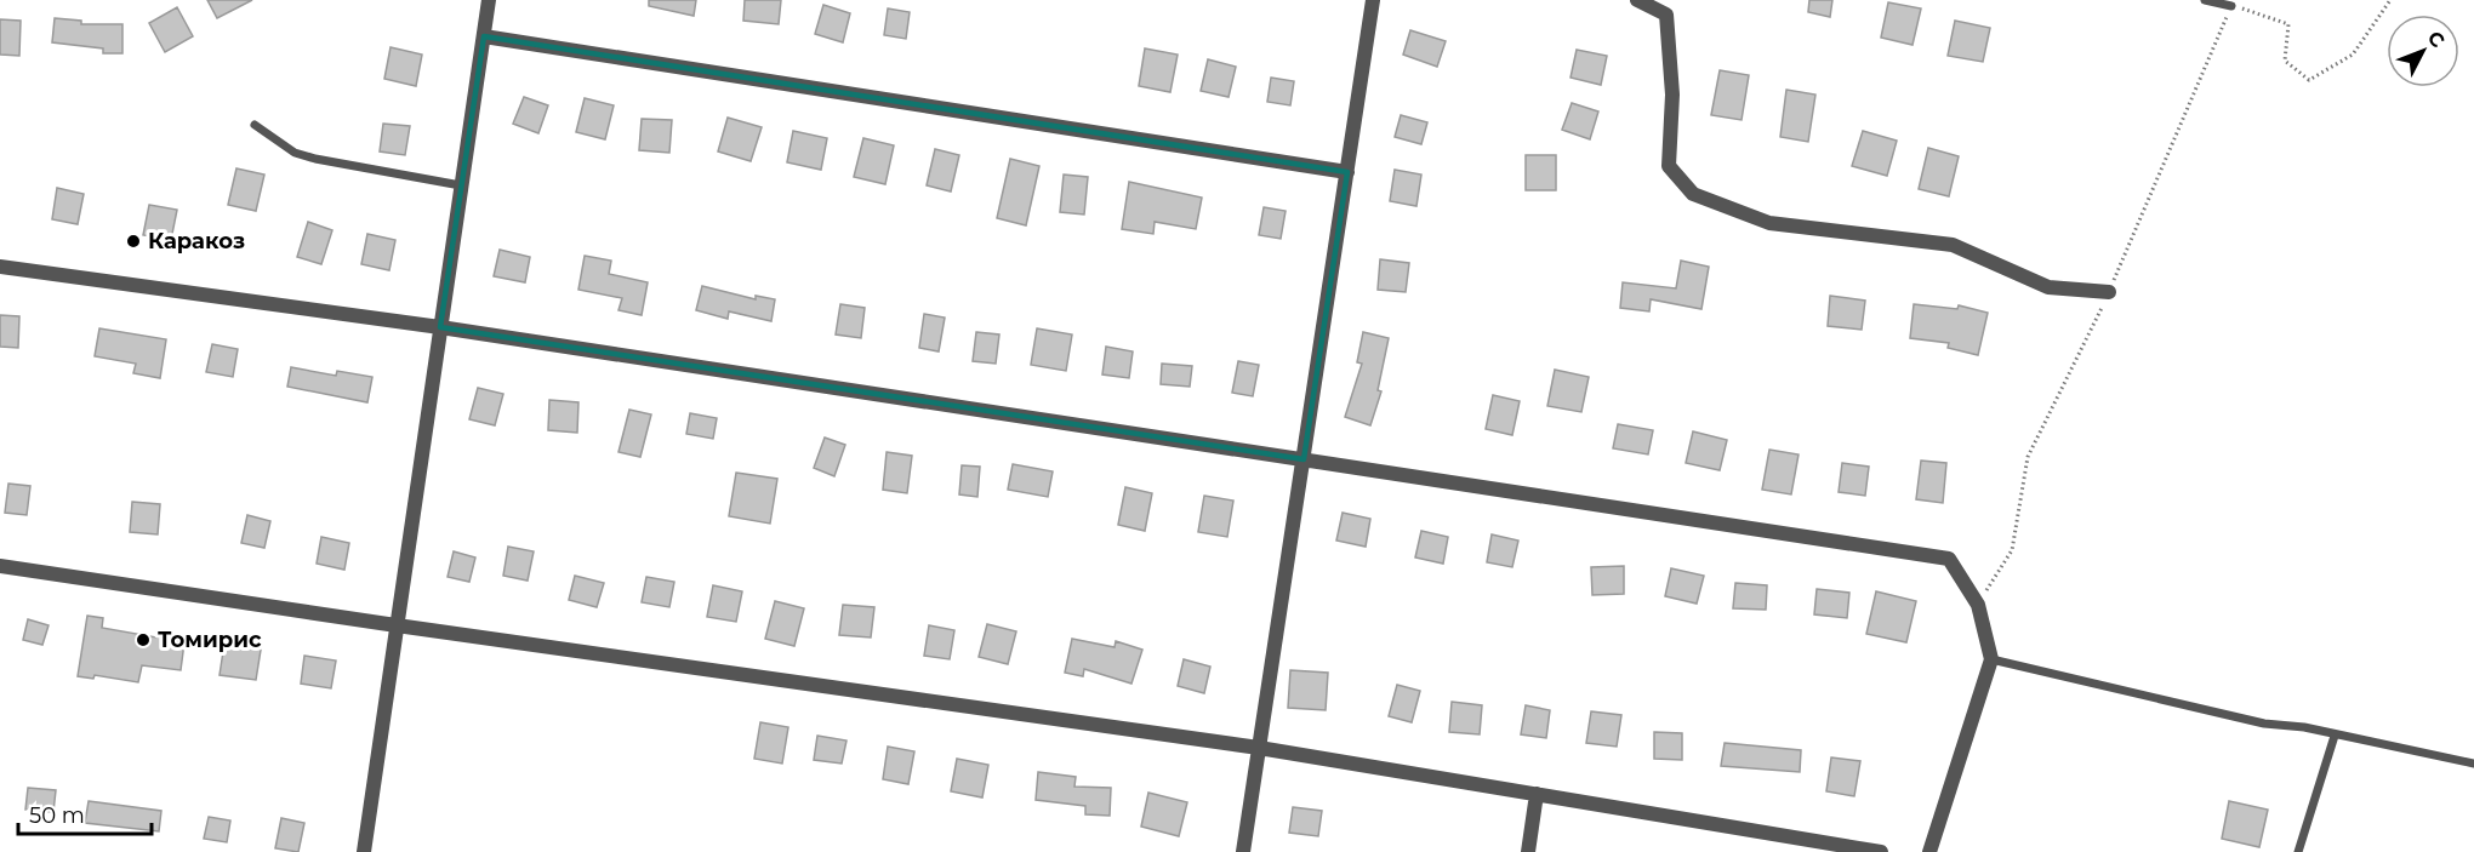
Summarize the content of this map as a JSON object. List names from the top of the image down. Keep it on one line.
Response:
{"places":["Каракоз","Томирис"],"scale_bar":"50 m","north":"top right"}
